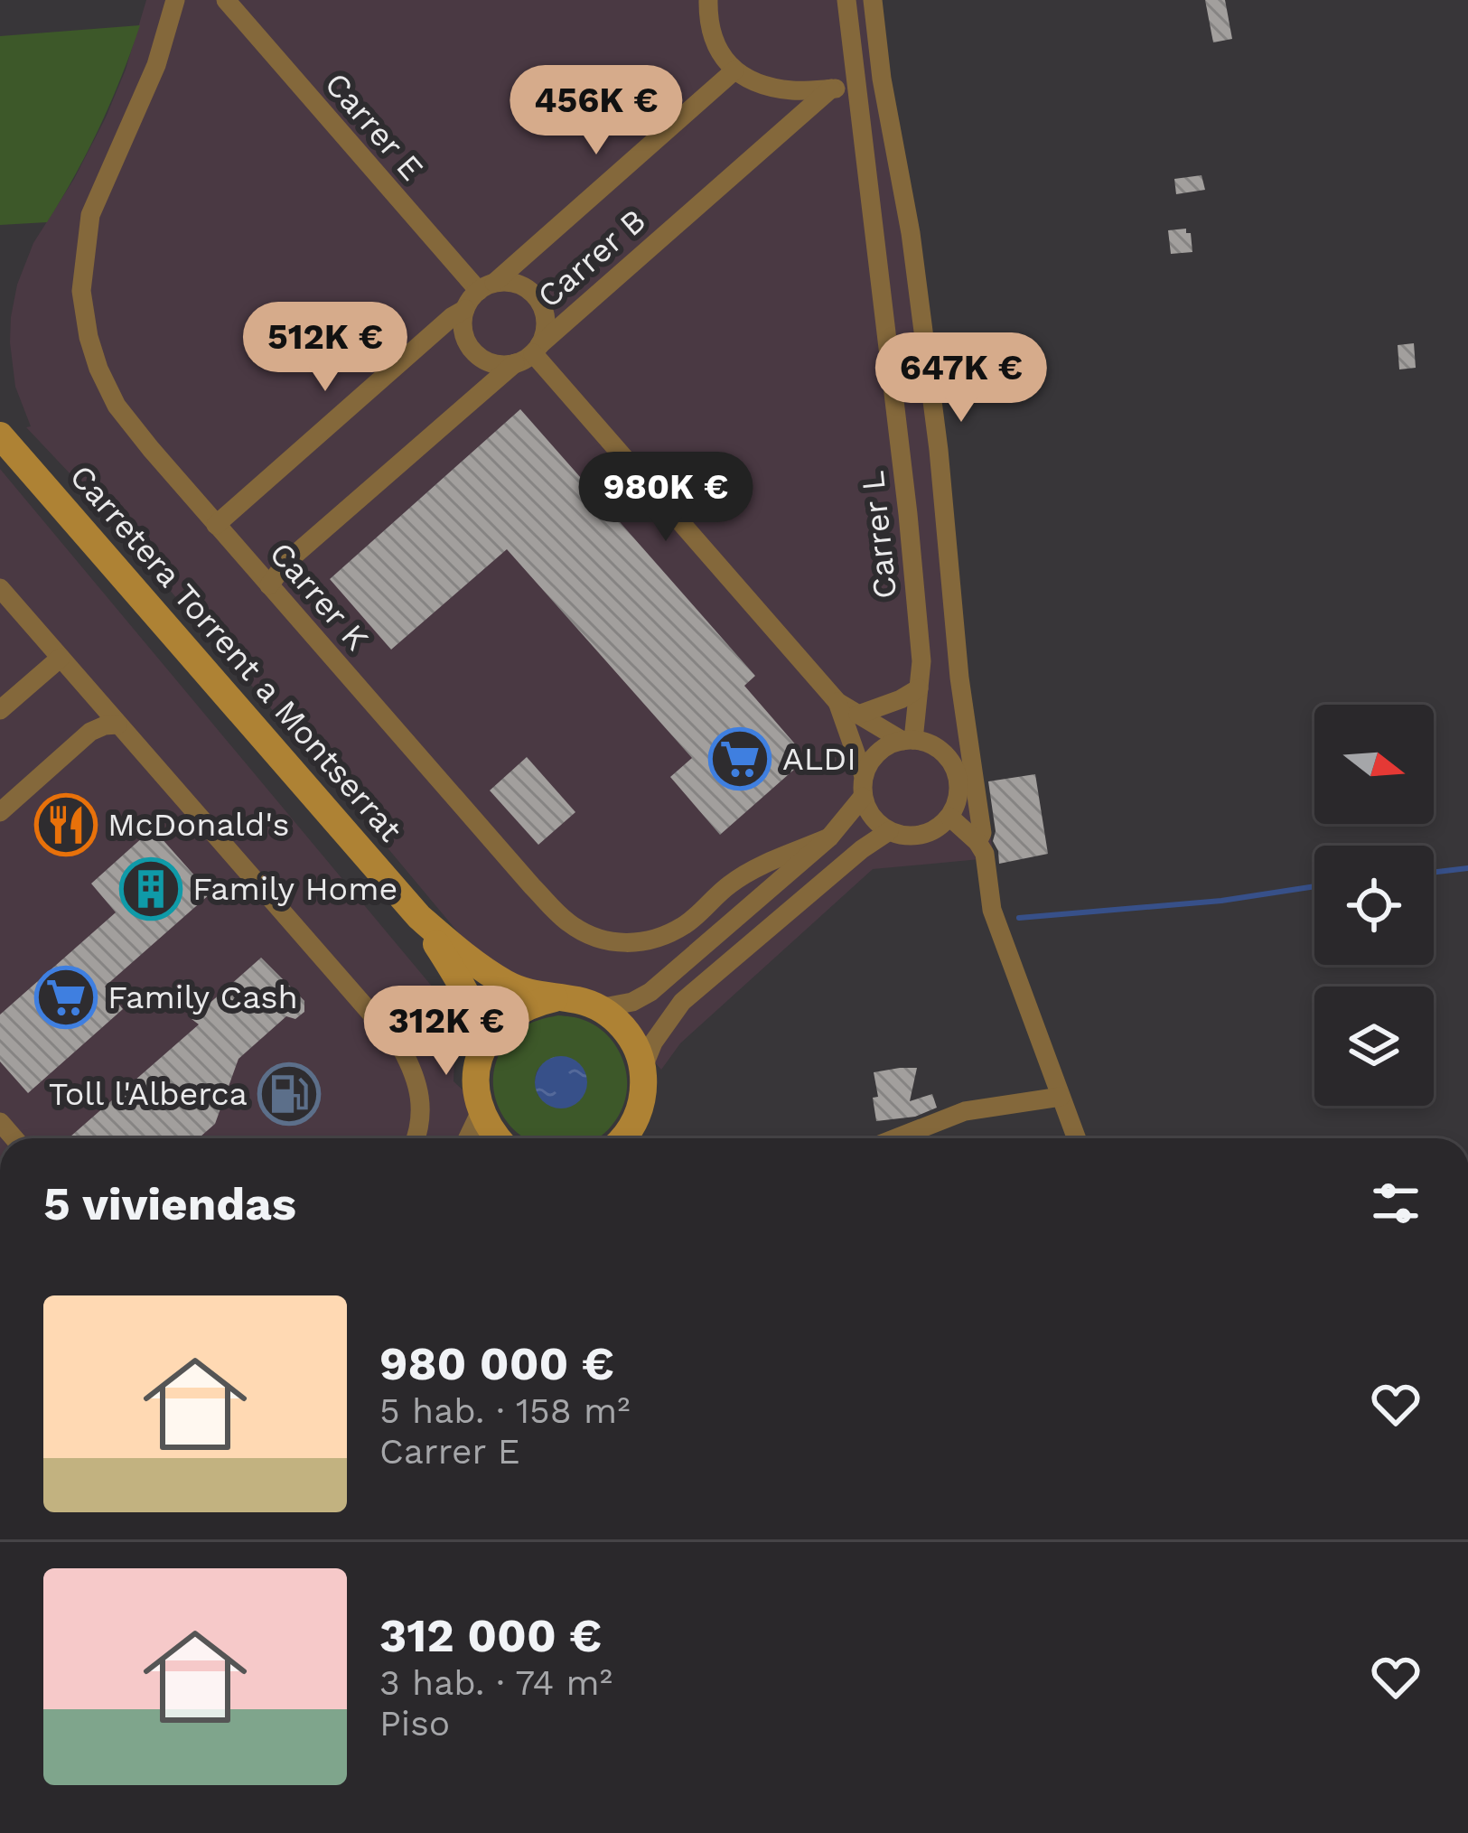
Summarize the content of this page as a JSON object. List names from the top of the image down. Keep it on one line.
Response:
{"streets":{"main road":["Carretera Torrent a Montserrat"],"street":["Carrer E","Carrer B","Carrer L","Carrer K"]},"crossings":[["Carrer E","Carrer B"],["Carrer B","Carrer K"]],"places":{"supermarket":["ALDI","Family Cash"],"restaurant":["McDonald's"],"building":["Family Home"],"fuel station":["Toll l'Alberca"]},"north":"right","page":{"price":["456K €","512K €","647K €","980K €","312K €"],"heading":"5 viviendas","list":[{"name":"980 000 €","note":"5 hab. · 158 m² · Carrer E"},{"name":"312 000 €","note":"3 hab. · 74 m² · Piso"}]}}
